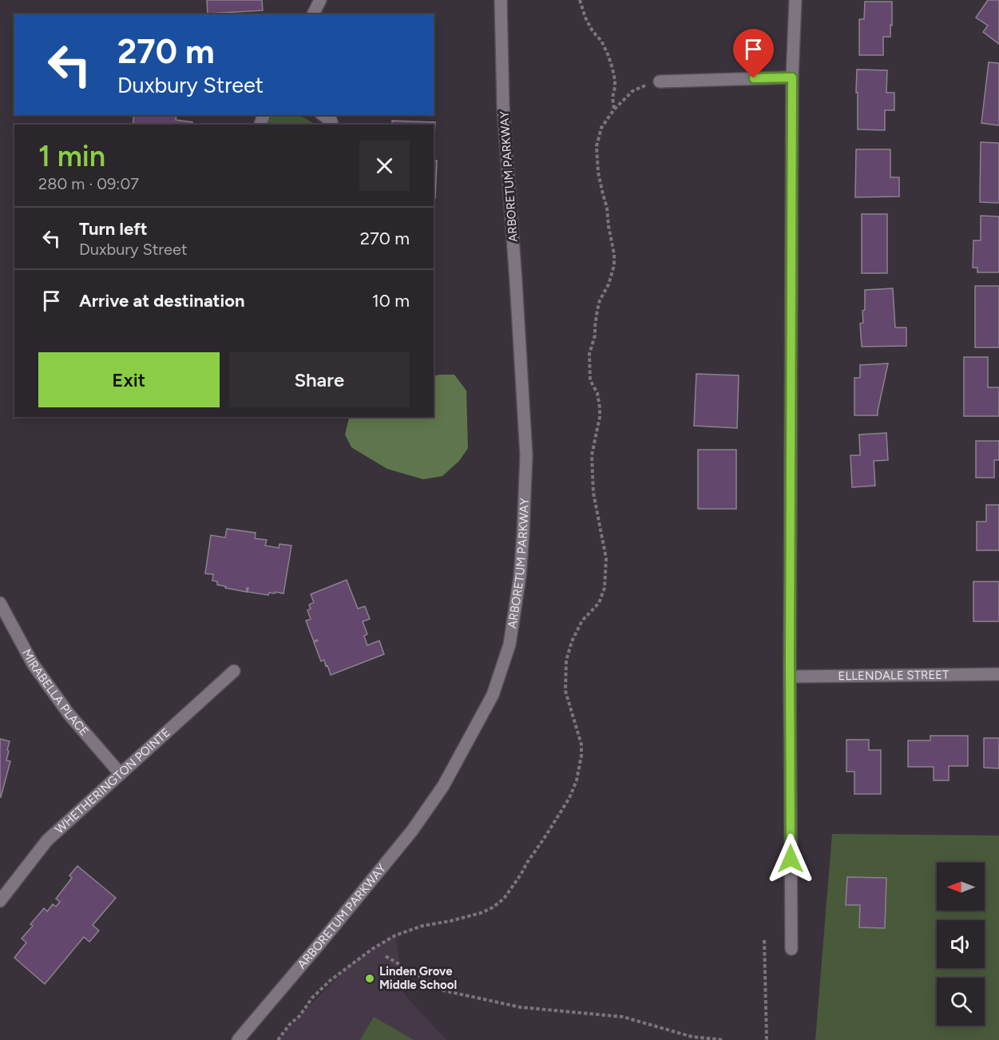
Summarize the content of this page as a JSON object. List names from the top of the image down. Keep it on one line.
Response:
{"streets":{"street":["ARBORETUM PARKWAY","ELLENDALE STREET","MIRABELLA PLACE","WHETHERINGTON POINTE"]},"crossings":[["MIRABELLA PLACE","WHETHERINGTON POINTE"]],"places":["Linden Grove Middle School"],"north":"left","page":{"turn":["270 m","Duxbury Street"],"heading":["1 min","280 m · 09:07"],"list":[{"name":"Turn left","note":"Duxbury Street","value":"270 m"},{"name":"Arrive at destination","value":"10 m"}],"buttons":["Exit","Share"]}}
